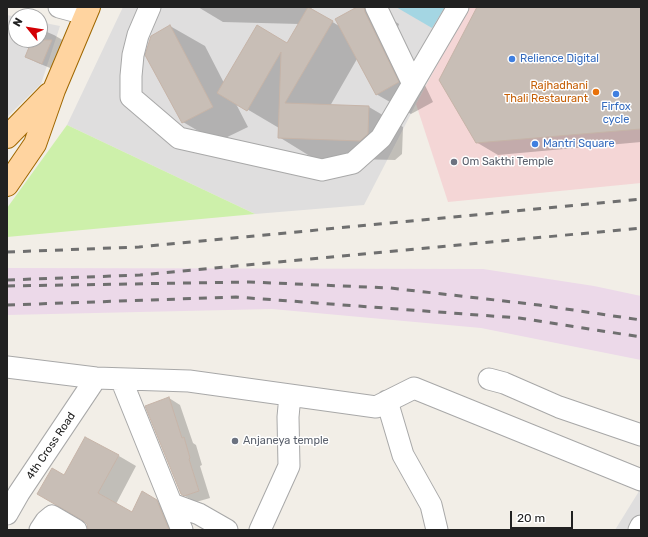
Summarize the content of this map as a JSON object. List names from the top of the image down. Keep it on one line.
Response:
{"streets":{"street":["4th Cross Road"]},"places":["Relience Digital","Rajhadhani Thali Restaurant","Firfox cycle","Mantri Square","Om Sakthi Temple","Anjaneya temple"],"scale_bar":"20 m","north":"top left"}
